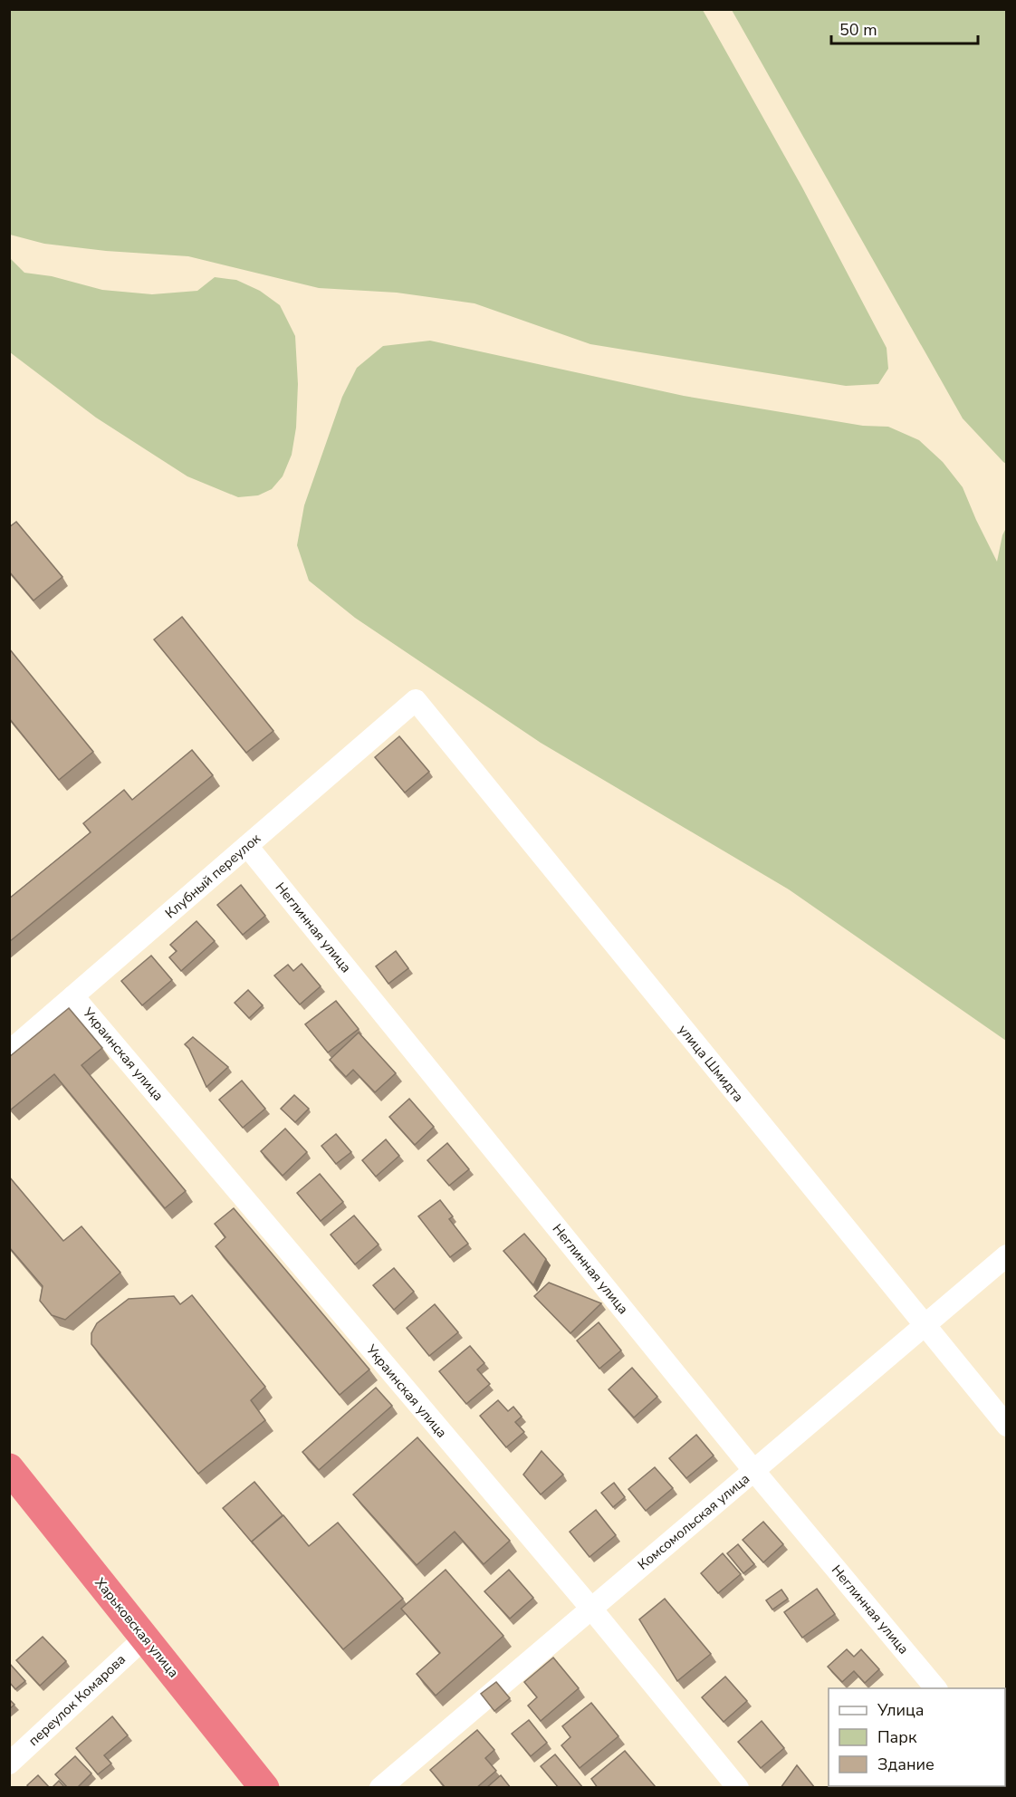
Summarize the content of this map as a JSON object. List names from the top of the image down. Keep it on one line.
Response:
{"streets":{"highway":["Харьковская улица"],"street":["Клубный переулок","Неглинная улица","Украинская улица","улица Шмидта","Комсомольская улица","переулок Комарова"]},"crossings":[["Клубный переулок","Неглинная улица"],["Клубный переулок","Украинская улица"],["Клубный переулок","улица Шмидта"],["Неглинная улица","Комсомольская улица"],["Украинская улица","Комсомольская улица"],["улица Шмидта","Комсомольская улица"],["Харьковская улица","переулок Комарова"]],"legend":["Улица","Парк","Здание"],"scale_bar":"50 m"}
